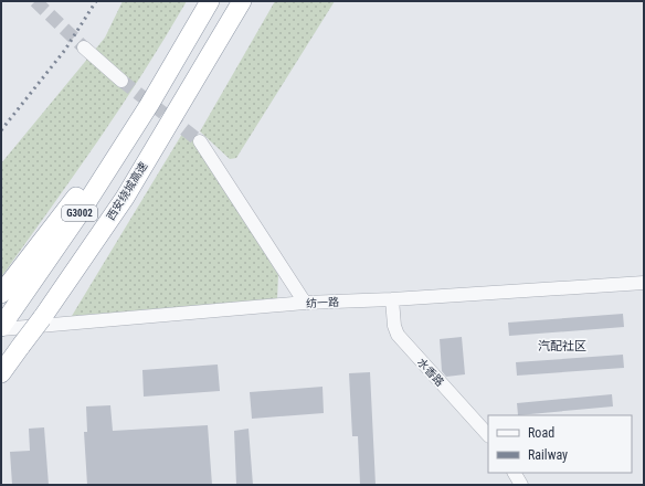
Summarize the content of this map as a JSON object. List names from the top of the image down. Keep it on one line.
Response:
{"streets":{"highway":["西安绕城高速","G3002"],"street":["纺一路","水香路"]},"crossings":[["G3002","纺一路"],["纺一路","水香路"]],"districts":["汽配社区"],"legend":["Road","Railway"]}
